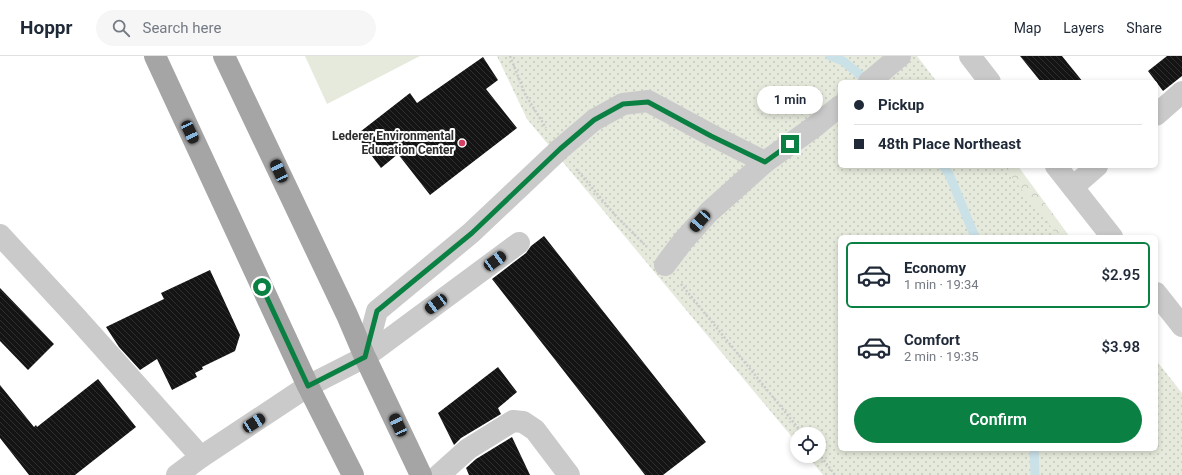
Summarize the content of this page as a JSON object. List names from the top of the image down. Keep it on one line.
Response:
{"places":["Lederer Environmental Education Center"],"page":{"header":"Hoppr","search":"Search here","nav":["Map","Layers","Share"],"banner":["Pickup","48th Place Northeast"],"bubble":"1 min","list":[{"name":"Economy","note":"1 min · 19:34","value":"$2.95"},{"name":"Comfort","note":"2 min · 19:35","value":"$3.98"}],"buttons":"Confirm"}}
